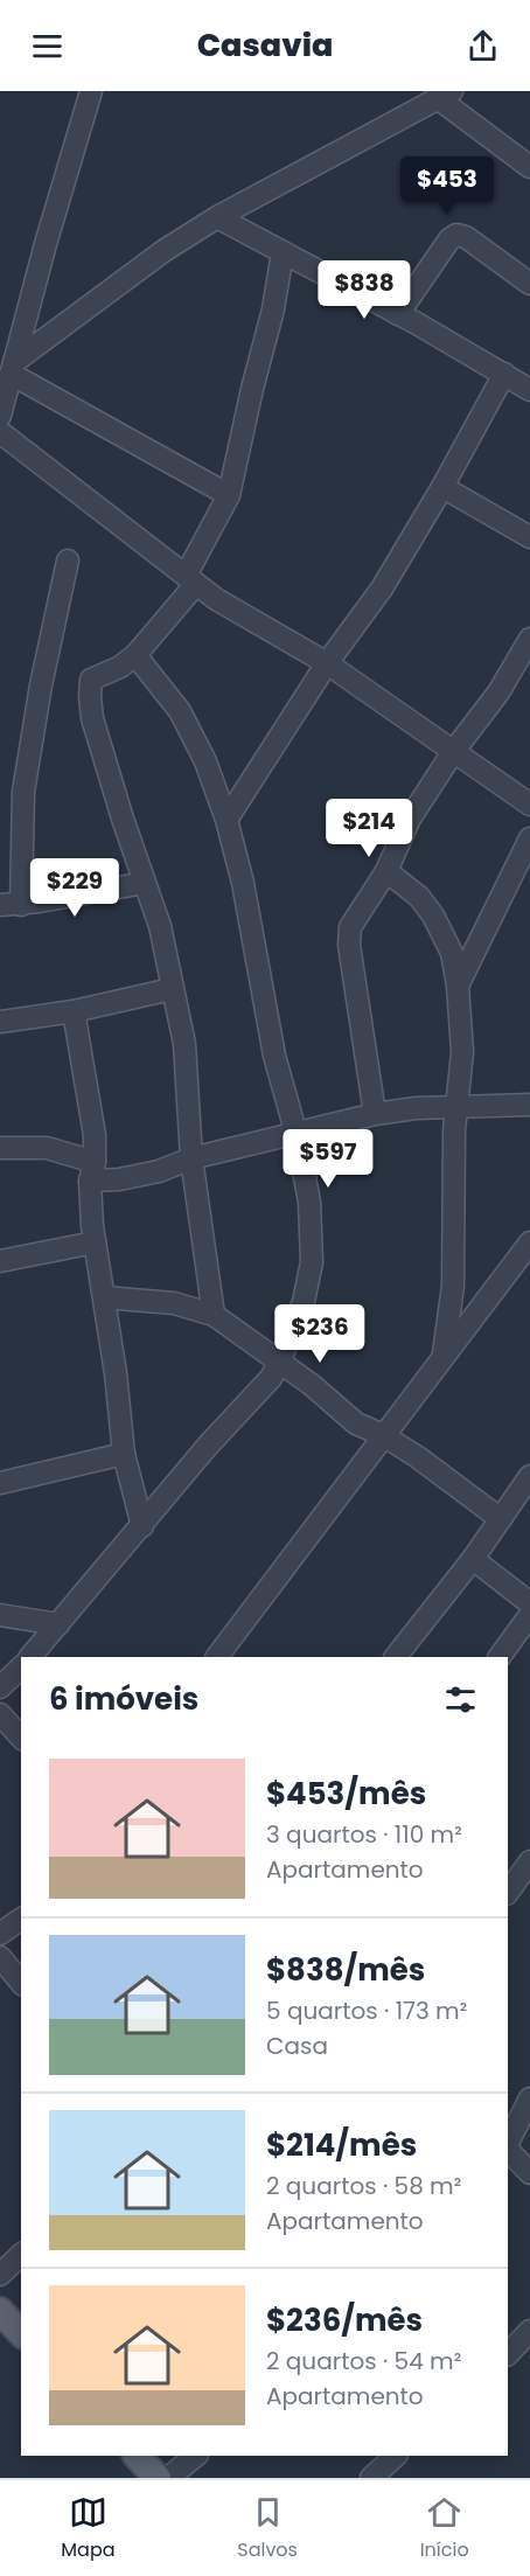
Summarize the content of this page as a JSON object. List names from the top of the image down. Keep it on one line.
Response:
{"page":{"header":"Casavia","price":["$453","$838","$214","$229","$597","$236"],"heading":"6 imóveis","list":[{"name":"$453/mês","note":"3 quartos · 110 m² · Apartamento"},{"name":"$838/mês","note":"5 quartos · 173 m² · Casa"},{"name":"$214/mês","note":"2 quartos · 58 m² · Apartamento"},{"name":"$236/mês","note":"2 quartos · 54 m² · Apartamento"}],"tabs":["Mapa","Salvos","Início"]}}
